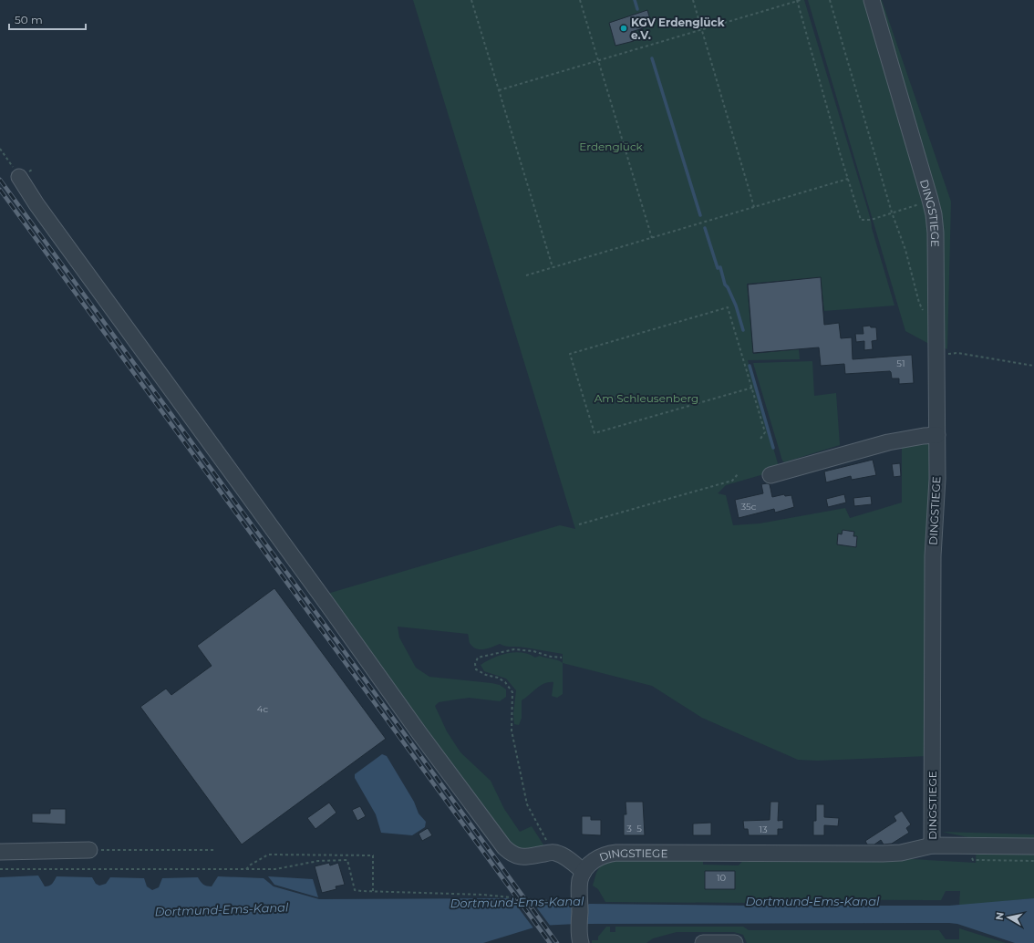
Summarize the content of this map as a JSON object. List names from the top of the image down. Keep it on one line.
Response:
{"streets":{"street":["DINGSTIEGE"]},"water":["Dortmund-Ems-Kanal"],"parks":["Erdenglück","Am Schleusenberg"],"places":["KGV Erdenglück e.V."],"house_numbers":["51","35c","4c","3","5","13","10"],"scale_bar":"50 m","north":"left"}
